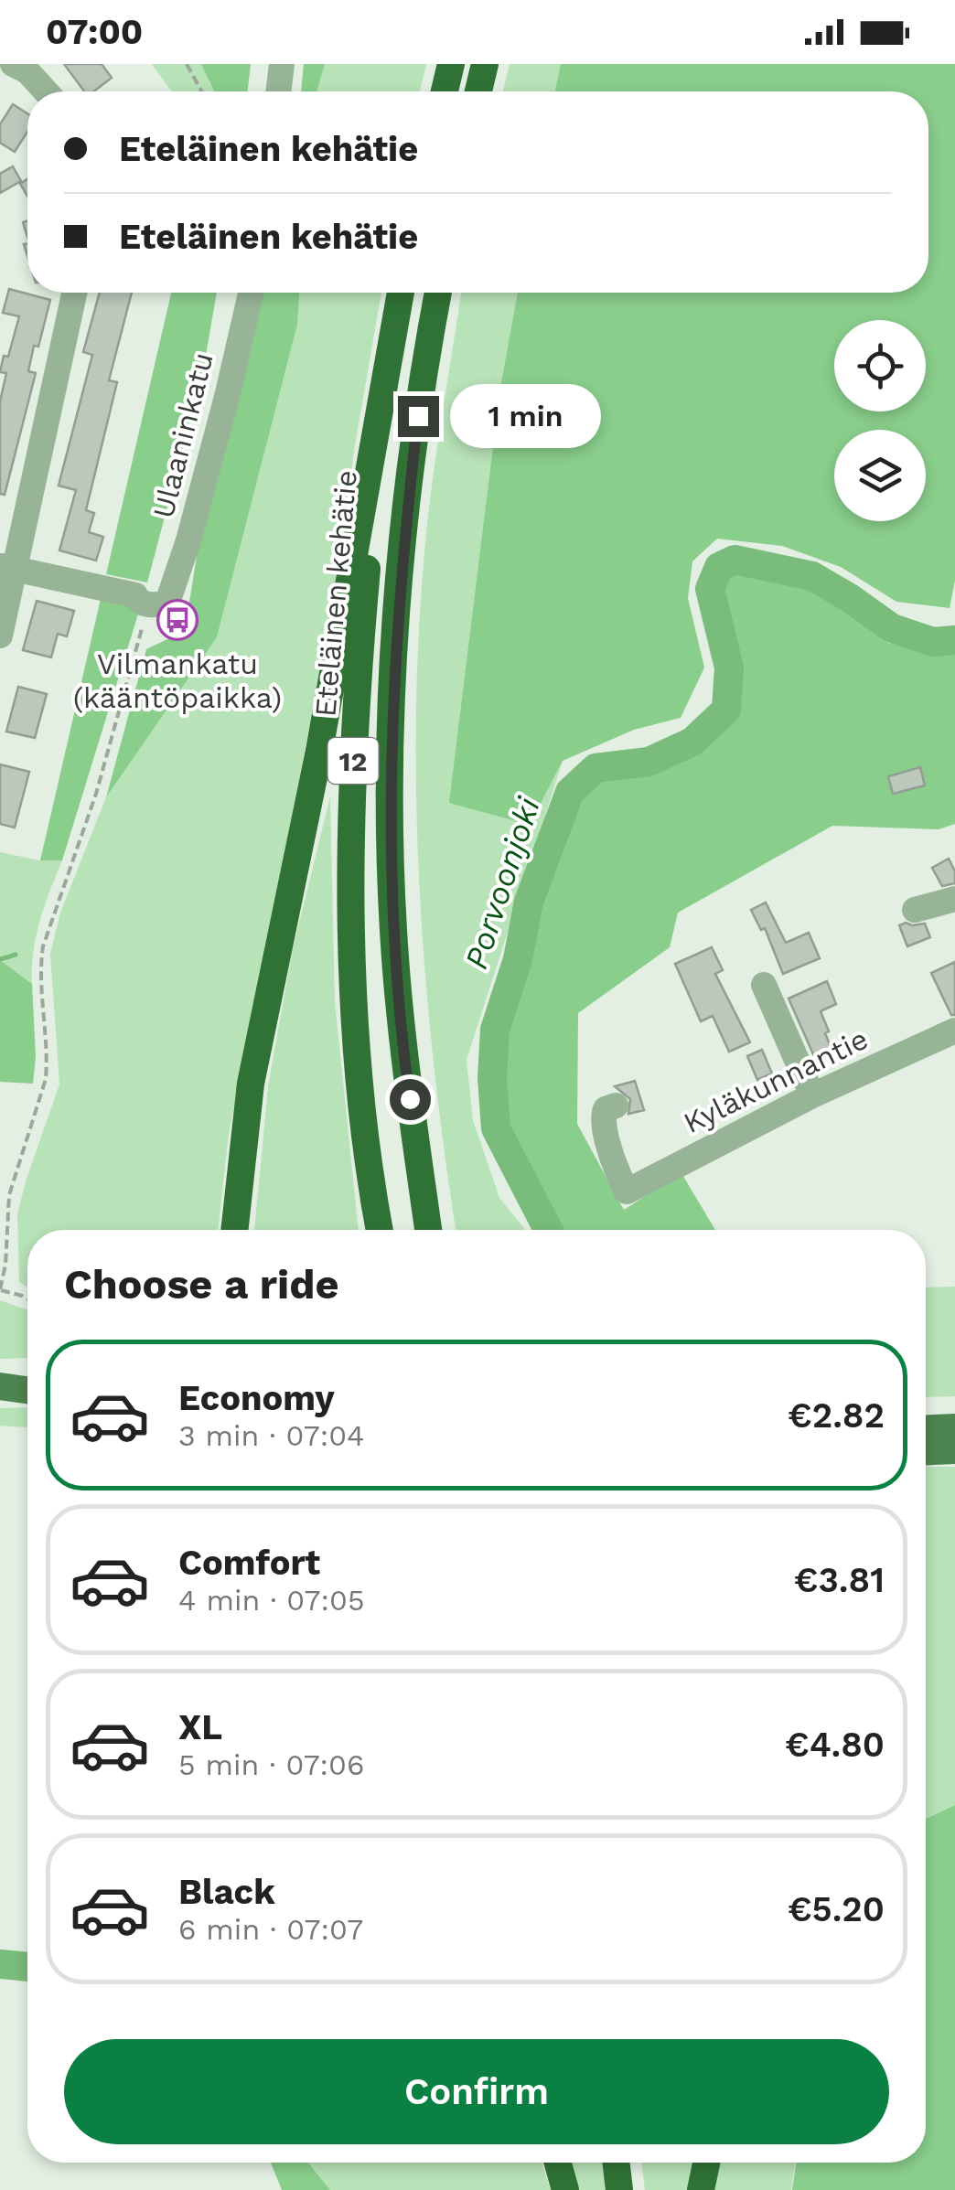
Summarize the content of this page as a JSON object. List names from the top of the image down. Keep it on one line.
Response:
{"streets":{"highway":["Eteläinen kehätie","12"],"street":["Ulaaninkatu","Kyläkunnantie"]},"water":["Porvoonjoki"],"places":{"bus stop":["Vilmankatu (kääntöpaikka)"]},"page":{"status":"07:00","banner":["Eteläinen kehätie","Eteläinen kehätie"],"bubble":"1 min","heading":"Choose a ride","list":[{"name":"Economy","note":"3 min · 07:04","value":"€2.82"},{"name":"Comfort","note":"4 min · 07:05","value":"€3.81"},{"name":"XL","note":"5 min · 07:06","value":"€4.80"},{"name":"Black","note":"6 min · 07:07","value":"€5.20"}],"buttons":"Confirm"}}
